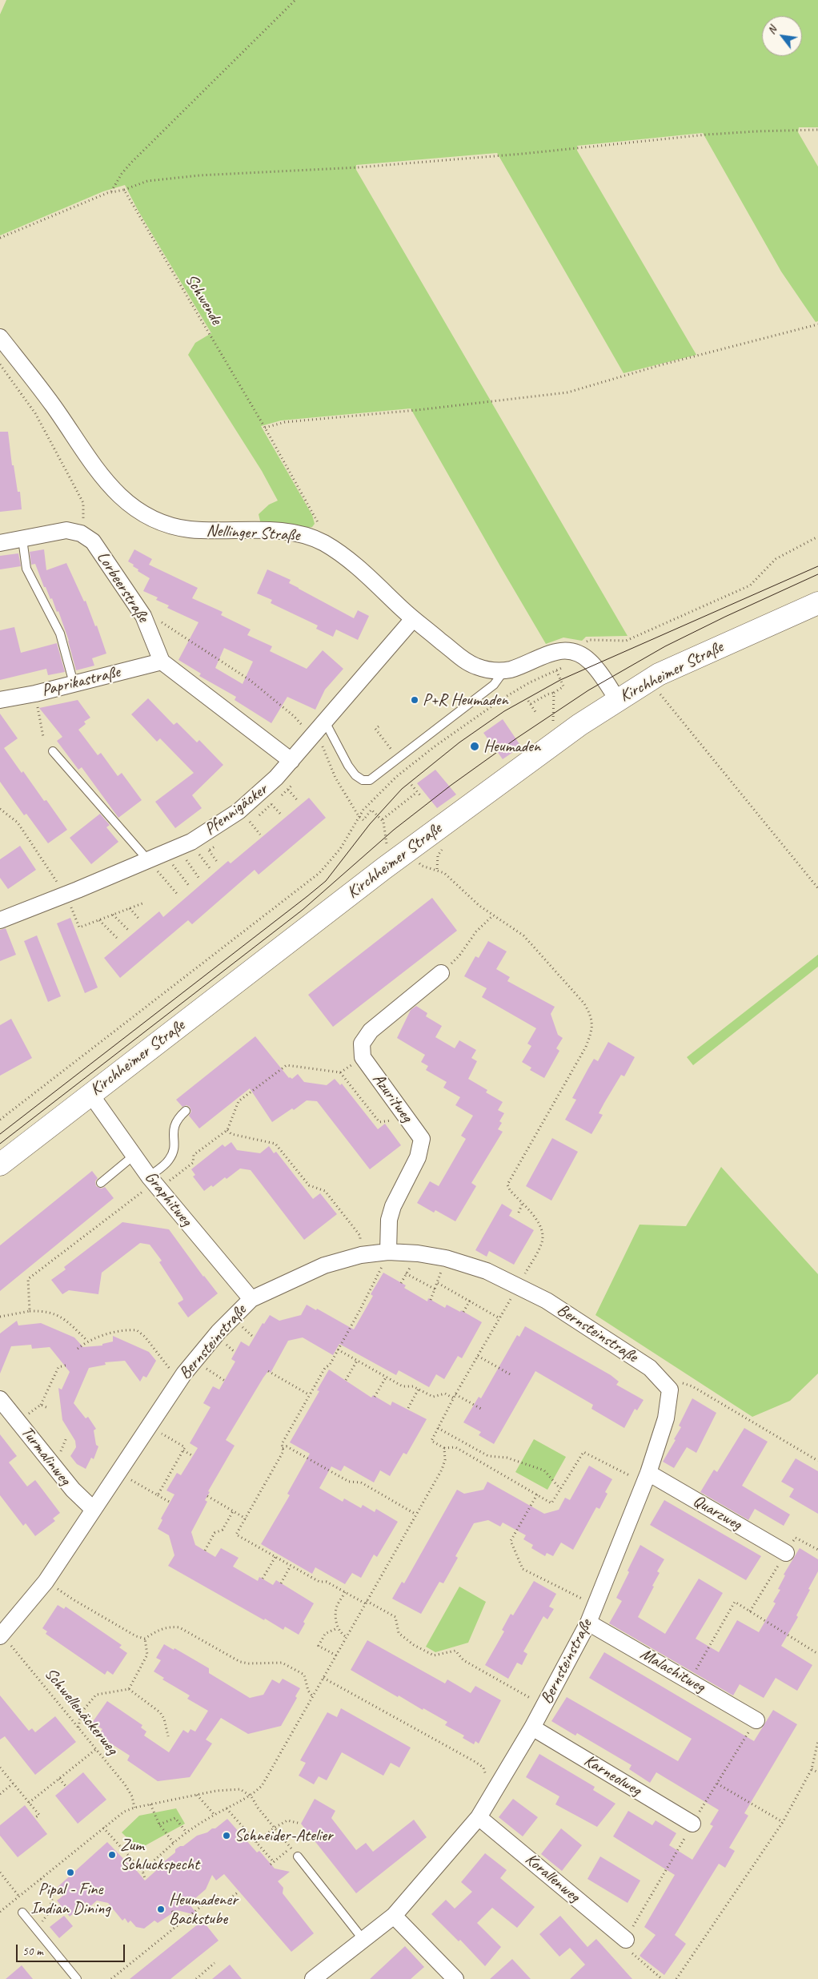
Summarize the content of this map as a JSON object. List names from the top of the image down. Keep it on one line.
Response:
{"streets":{"main road":["Kirchheimer Straße"],"street":["Nellinger Straße","Lorbeerstraße","Paprikastraße","Pfennigäcker","Azuritweg","Graphitweg","Bernsteinstraße","Turmalinweg","Quarzweg","Malachitweg","Karneolweg","Korallenweg"],"path":["Schwende","Schwellenäckerweg"]},"crossings":[["Schwende","Nellinger Straße"],["Nellinger Straße","Pfennigäcker"],["Lorbeerstraße","Paprikastraße"],["Kirchheimer Straße","Graphitweg"],["Azuritweg","Bernsteinstraße"],["Graphitweg","Bernsteinstraße"],["Bernsteinstraße","Turmalinweg"],["Bernsteinstraße","Quarzweg"],["Bernsteinstraße","Malachitweg"],["Bernsteinstraße","Schwellenäckerweg"],["Bernsteinstraße","Karneolweg"],["Bernsteinstraße","Korallenweg"]],"places":["P+R Heumaden","Heumaden","Schneider-Atelier","Zum Schluckspecht","Pipal - Fine Indian Dining","Heumadener Backstube"],"scale_bar":"50 m","north":"top left"}
